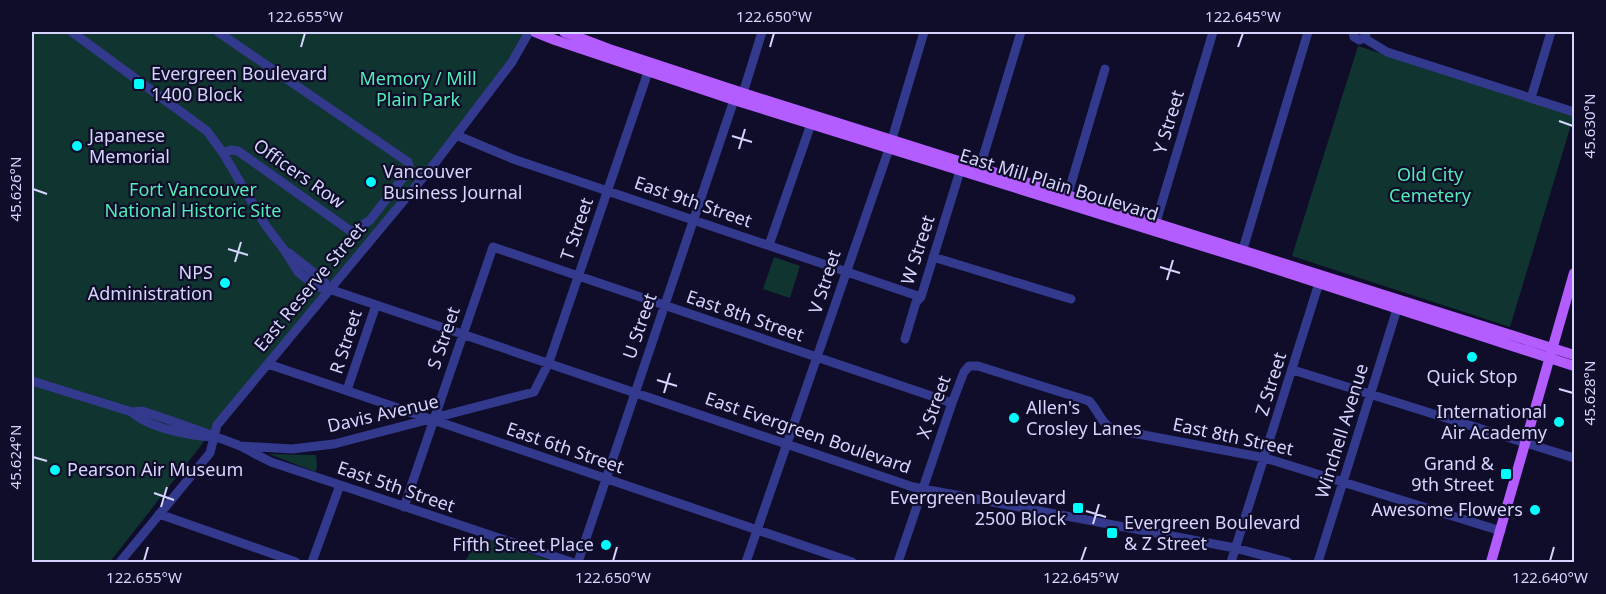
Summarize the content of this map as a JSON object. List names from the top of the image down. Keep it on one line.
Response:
{"streets":{"main road":["East Mill Plain Boulevard"],"street":["Y Street","Officers Row","East 9th Street","T Street","W Street","V Street","East Reserve Street","East 8th Street","U Street","S Street","R Street","Z Street","X Street","Davis Avenue","Winchell Avenue","East Evergreen Boulevard","East 6th Street","East 5th Street"]},"crossings":[["Y Street","East Mill Plain Boulevard"],["Officers Row","East Evergreen Boulevard"],["East Mill Plain Boulevard","T Street"],["East Mill Plain Boulevard","W Street"],["East Mill Plain Boulevard","V Street"],["East Mill Plain Boulevard","U Street"],["East Mill Plain Boulevard","Z Street"],["East Mill Plain Boulevard","Winchell Avenue"],["East 9th Street","T Street"],["East 9th Street","W Street"],["East 9th Street","V Street"],["East 9th Street","East Reserve Street"],["East 9th Street","U Street"],["T Street","East 8th Street"],["T Street","Davis Avenue"],["T Street","East Evergreen Boulevard"],["V Street","East 8th Street"],["V Street","East Evergreen Boulevard"],["V Street","East 6th Street"],["East Reserve Street","East Evergreen Boulevard"],["East Reserve Street","East 6th Street"],["East Reserve Street","East 5th Street"],["East 8th Street","U Street"],["East 8th Street","S Street"],["East 8th Street","Z Street"],["East 8th Street","X Street"],["East 8th Street","Winchell Avenue"],["U Street","East Evergreen Boulevard"],["U Street","East 6th Street"],["S Street","Davis Avenue"],["S Street","East Evergreen Boulevard"],["S Street","East 6th Street"],["S Street","East 5th Street"],["R Street","East Evergreen Boulevard"],["R Street","East 6th Street"],["Z Street","East Evergreen Boulevard"],["X Street","East Evergreen Boulevard"],["Davis Avenue","East 6th Street"],["Davis Avenue","East 5th Street"]],"parks":["Memory / Mill Plain Park","Old City Cemetery","Fort Vancouver National Historic Site"],"places":{"transit":["Evergreen Boulevard 1400 Block","Grand & 9th Street","Evergreen Boulevard 2500 Block","Evergreen Boulevard & Z Street"],"other":["Japanese Memorial","Vancouver Business Journal","NPS Administration","Quick Stop","Allen's Crosley Lanes","International Air Academy","Pearson Air Museum","Awesome Flowers","Fifth Street Place"]},"coordinates":["122.655°W","122.650°W","122.645°W","45.630°N","45.626°N","45.628°N","45.624°N","122.640°W"]}
